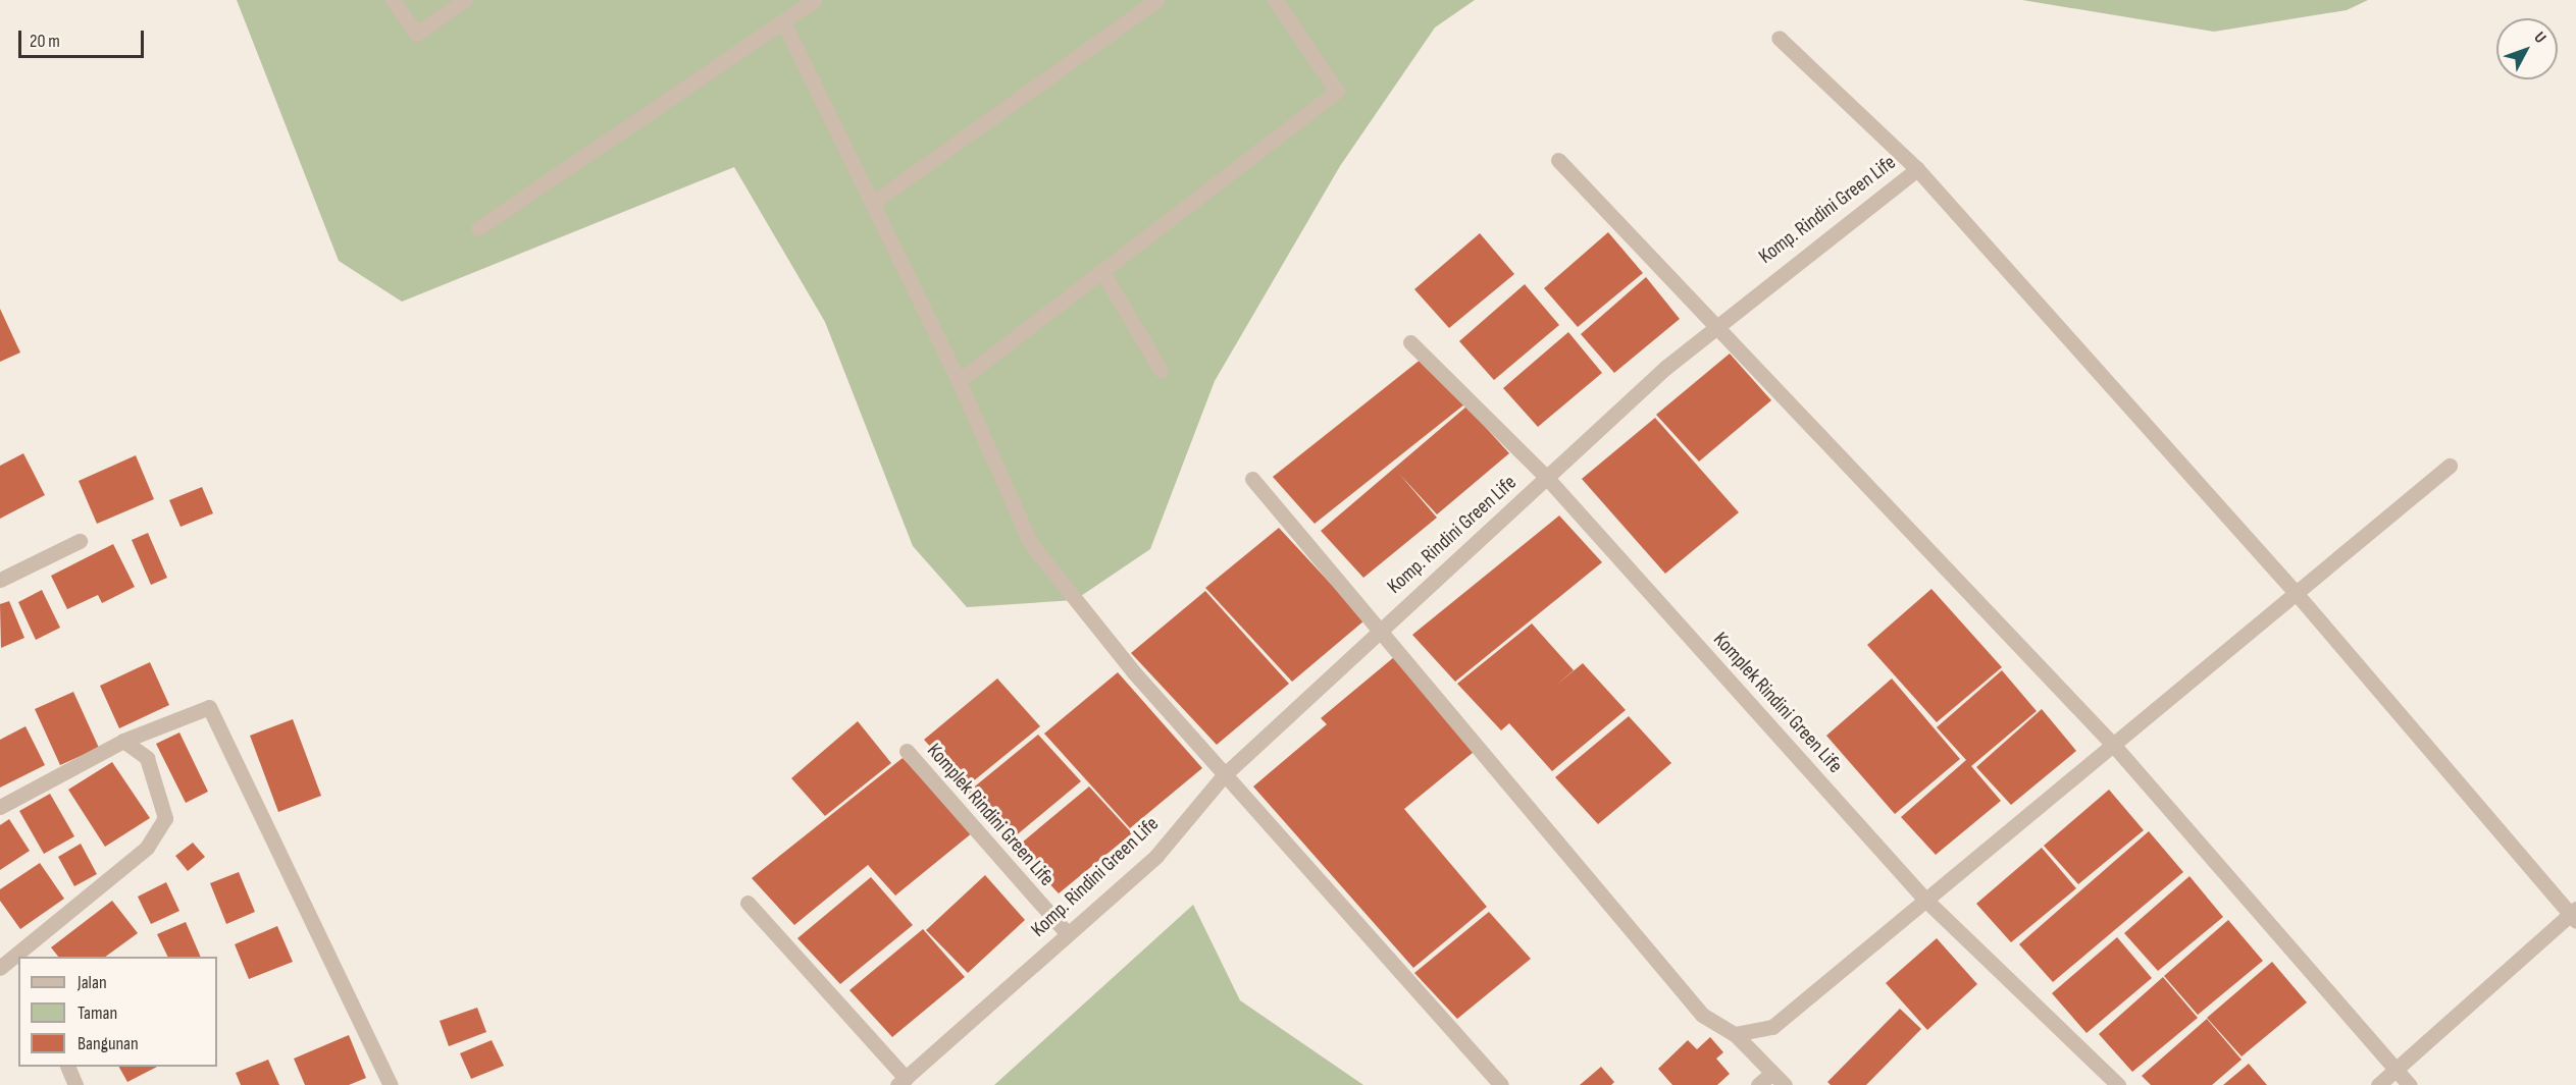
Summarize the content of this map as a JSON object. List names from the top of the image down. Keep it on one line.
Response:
{"streets":{"street":["Komp. Rindini Green Life","Komplek Rindini Green Life"]},"crossings":[["Komp. Rindini Green Life","Komplek Rindini Green Life"]],"legend":["Jalan","Taman","Bangunan"],"scale_bar":"20 m","north":"top right"}
